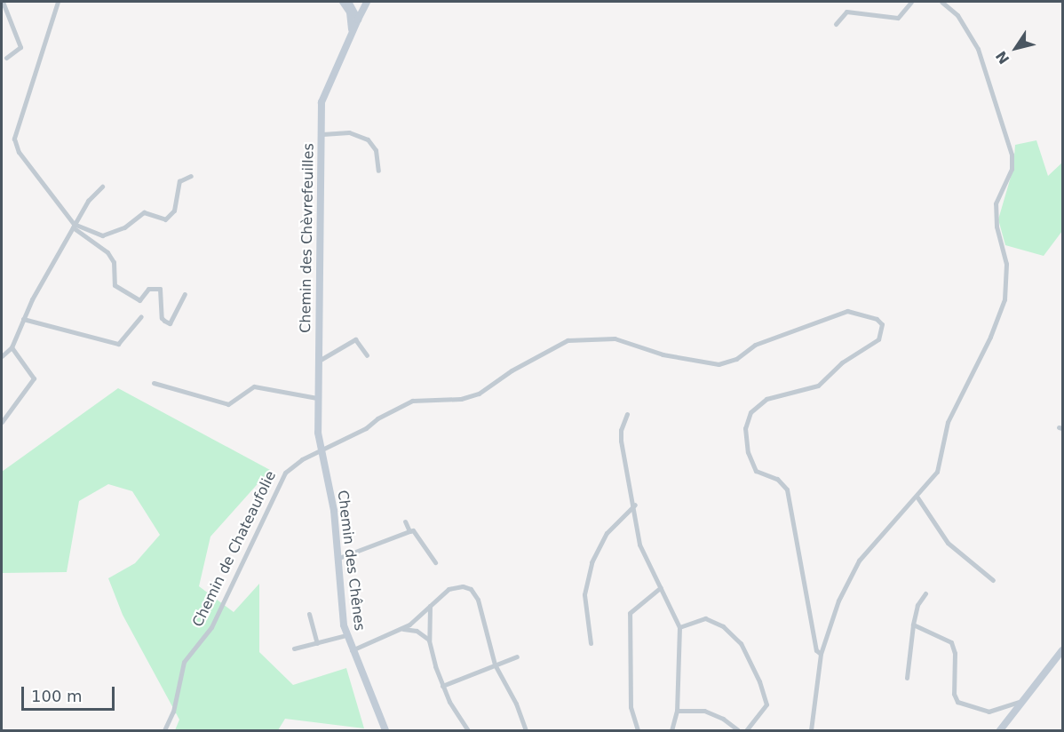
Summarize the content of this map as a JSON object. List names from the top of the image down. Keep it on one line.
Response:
{"streets":{"main road":["Chemin des Chèvrefeuilles","Chemin des Chênes"],"street":["Chemin de Chateaufolie"]},"crossings":[["Chemin des Chèvrefeuilles","Chemin de Chateaufolie"],["Chemin des Chèvrefeuilles","Chemin des Chênes"],["Chemin de Chateaufolie","Chemin des Chênes"]],"scale_bar":"100 m","north":"bottom left"}
